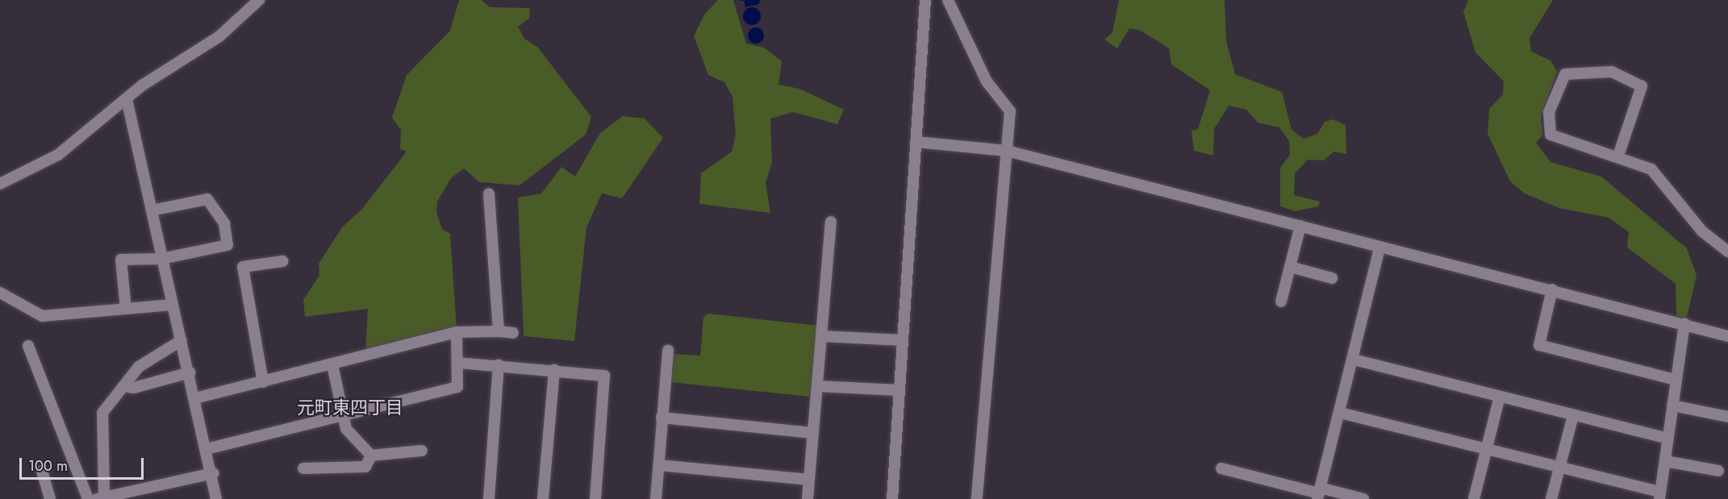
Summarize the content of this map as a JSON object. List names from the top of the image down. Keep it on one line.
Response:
{"districts":["元町東四丁目"],"scale_bar":"100 m"}
